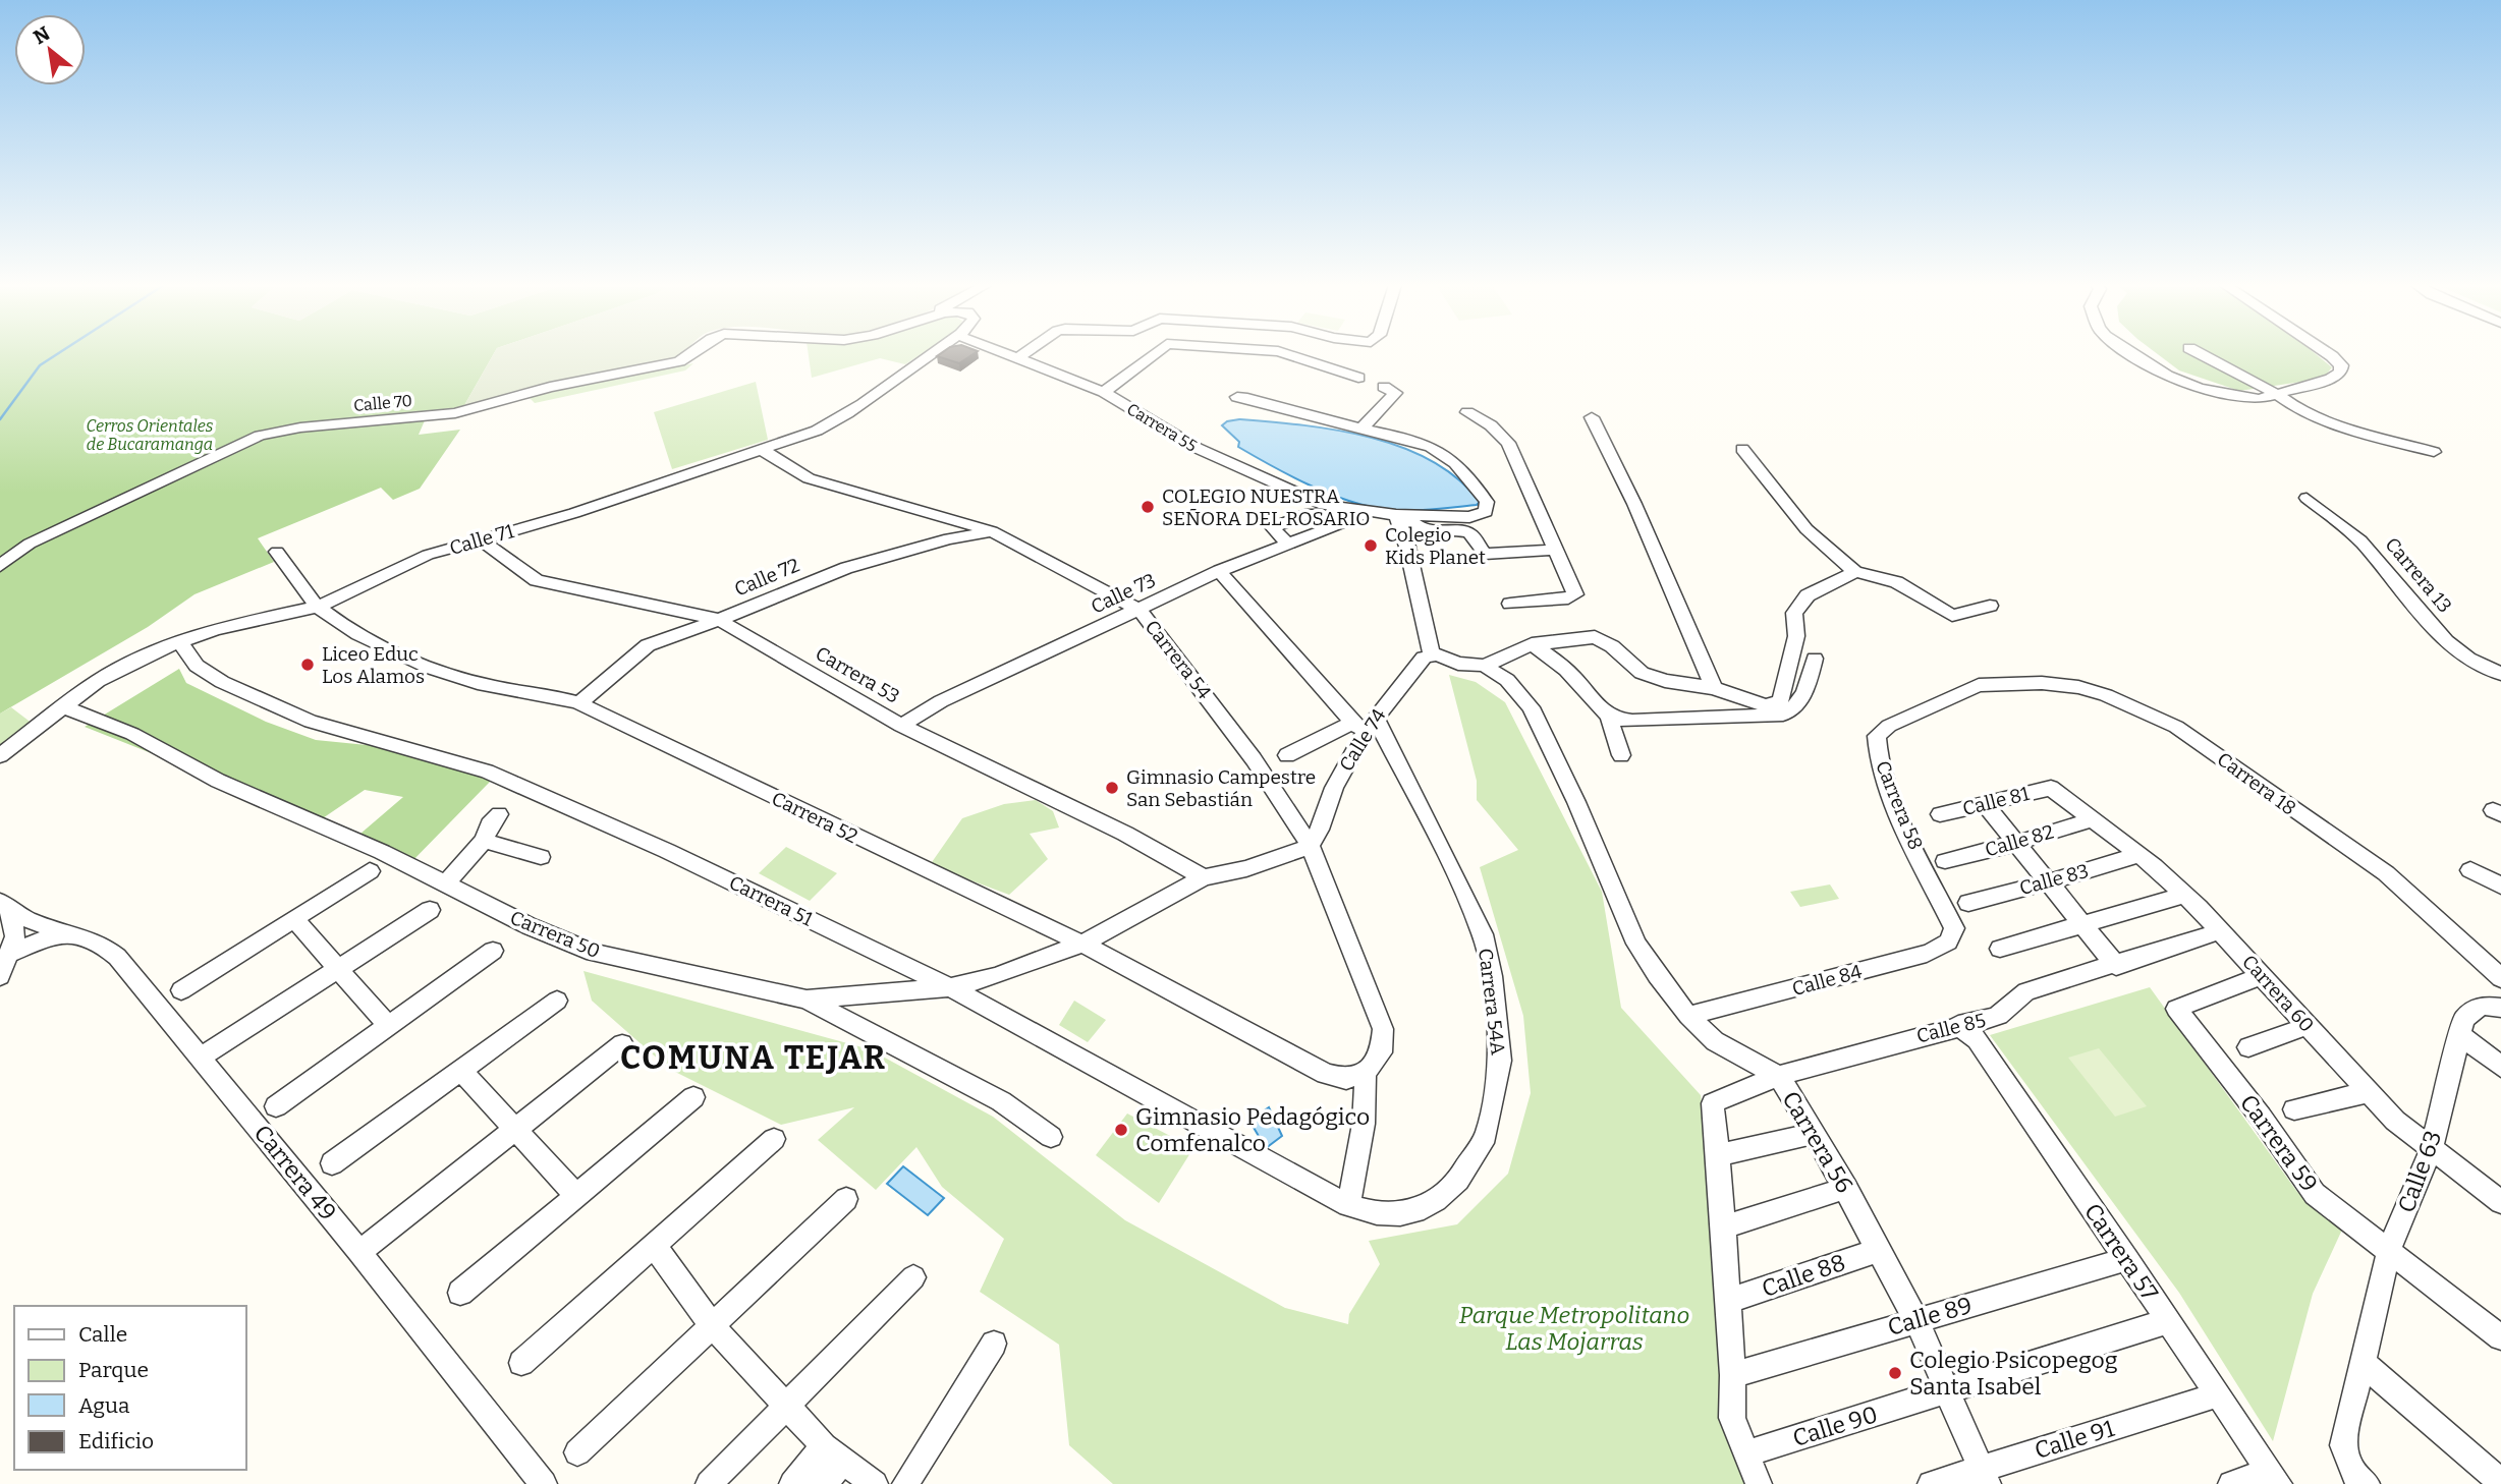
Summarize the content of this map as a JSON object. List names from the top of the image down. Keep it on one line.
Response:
{"streets":{"street":["Calle 70","Carrera 55","Calle 71","Carrera 13","Calle 72","Calle 73","Carrera 54","Carrera 53","Calle 74","Carrera 18","Calle 81","Carrera 58","Carrera 52","Calle 82","Calle 83","Carrera 51","Carrera 50","Calle 84","Carrera 60","Carrera 54A","Calle 85","Carrera 56","Carrera 59","Calle 63","Carrera 49","Carrera 57","Calle 88","Calle 89","Calle 90","Calle 91"]},"crossings":[["Carrera 55","Calle 73"],["Calle 71","Carrera 54"],["Calle 71","Carrera 53"],["Calle 71","Carrera 52"],["Calle 71","Carrera 51"],["Calle 71","Carrera 50"],["Calle 72","Carrera 54"],["Calle 72","Carrera 53"],["Calle 72","Carrera 52"],["Calle 73","Carrera 54"],["Calle 73","Carrera 53"],["Calle 73","Carrera 54A"],["Carrera 54","Calle 74"],["Carrera 54","Carrera 52"],["Calle 74","Carrera 54A"],["Carrera 18","Carrera 58"],["Calle 81","Carrera 60"],["Carrera 58","Calle 84"],["Calle 82","Carrera 60"],["Calle 83","Carrera 60"],["Carrera 51","Carrera 54A"],["Calle 84","Carrera 56"],["Carrera 60","Calle 85"],["Carrera 60","Carrera 59"],["Carrera 60","Calle 63"],["Calle 85","Carrera 56"],["Calle 85","Carrera 57"],["Carrera 56","Calle 88"],["Carrera 56","Calle 89"],["Carrera 56","Calle 90"],["Carrera 56","Calle 91"],["Carrera 59","Calle 63"],["Carrera 57","Calle 89"],["Carrera 57","Calle 90"],["Carrera 57","Calle 91"]],"districts":["COMUNA TEJAR"],"parks":["Cerros Orientales de Bucaramanga","Parque Metropolitano Las Mojarras"],"places":["COLEGIO NUESTRA SEÑORA DEL ROSARIO","Colegio Kids Planet","Liceo Educ Los Alamos","Gimnasio Campestre San Sebastián","Gimnasio Pedagógico Comfenalco","Colegio Psicopegog Santa Isabel"],"legend":["Calle","Parque","Agua","Edificio"],"north":"top left"}
